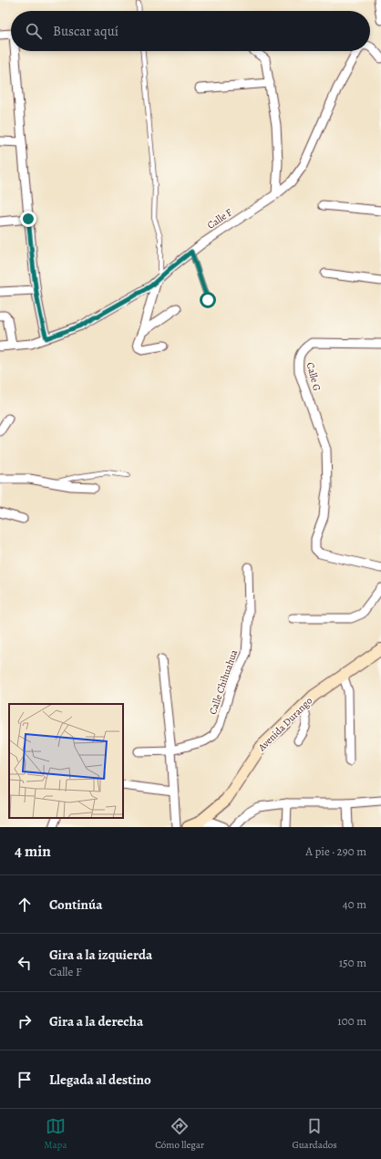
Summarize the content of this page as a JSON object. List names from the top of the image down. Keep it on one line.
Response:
{"streets":{"main road":["Avenida Durango"],"street":["Calle F","Calle G","Calle Chihuahua"]},"page":{"search":"Buscar aquí","heading":["4 min","A pie · 290 m"],"list":[["Continúa","40 m"],["Gira a la izquierda","Calle F","150 m"],["Gira a la derecha","100 m"],"Llegada al destino"],"nav":["Mapa","Cómo llegar","Guardados"]}}
